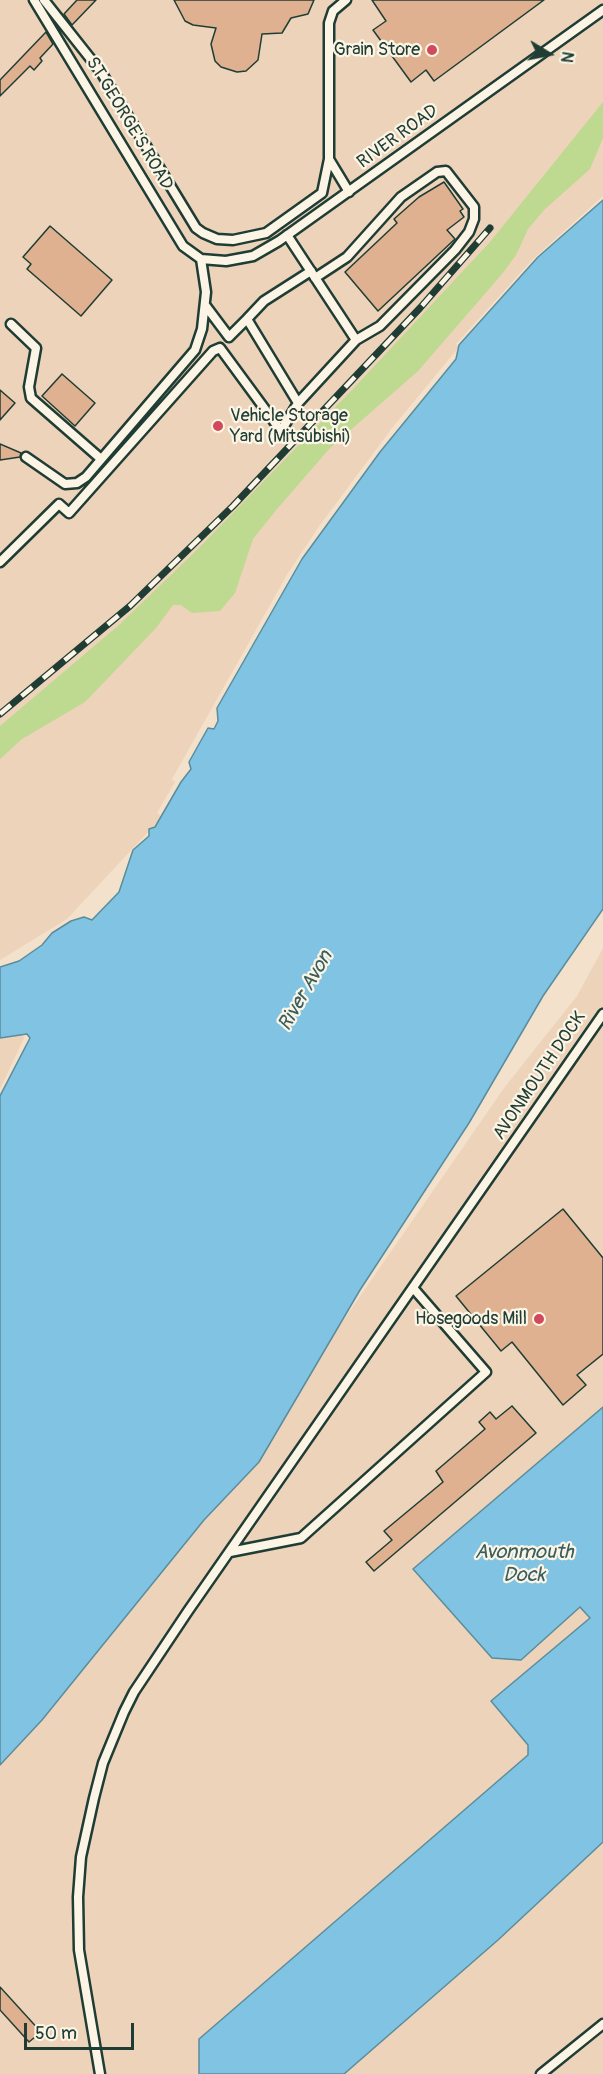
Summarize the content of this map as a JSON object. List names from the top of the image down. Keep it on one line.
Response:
{"streets":{"lane":["ST GEORGE'S ROAD","RIVER ROAD","AVONMOUTH DOCK"]},"crossings":[["ST GEORGE'S ROAD","RIVER ROAD"]],"water":["River Avon","Avonmouth Dock"],"places":["Grain Store","Vehicle Storage Yard (Mitsubishi)","Hosegoods Mill"],"scale_bar":"50 m","north":"right"}
